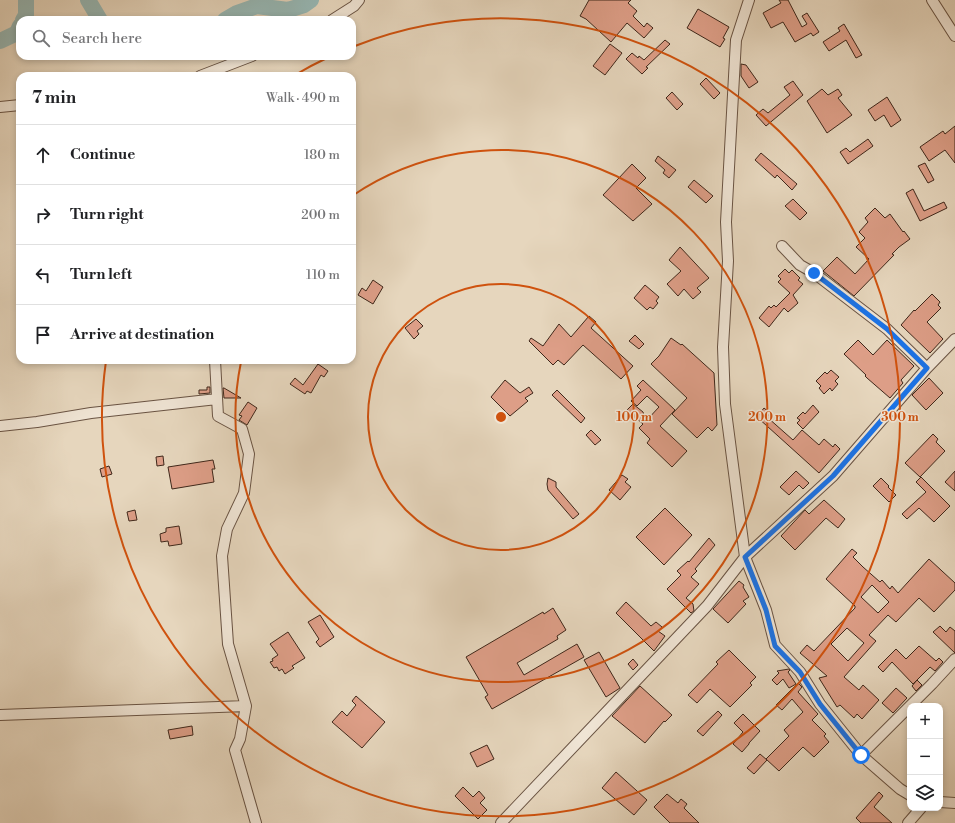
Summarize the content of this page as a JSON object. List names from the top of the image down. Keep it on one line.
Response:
{"page":{"search":"Search here","heading":["7 min","Walk · 490 m"],"list":[["Continue","180 m"],["Turn right","200 m"],["Turn left","110 m"],"Arrive at destination"],"map_buttons":["+","−"]},"rings":["100 m","200 m","300 m"]}
